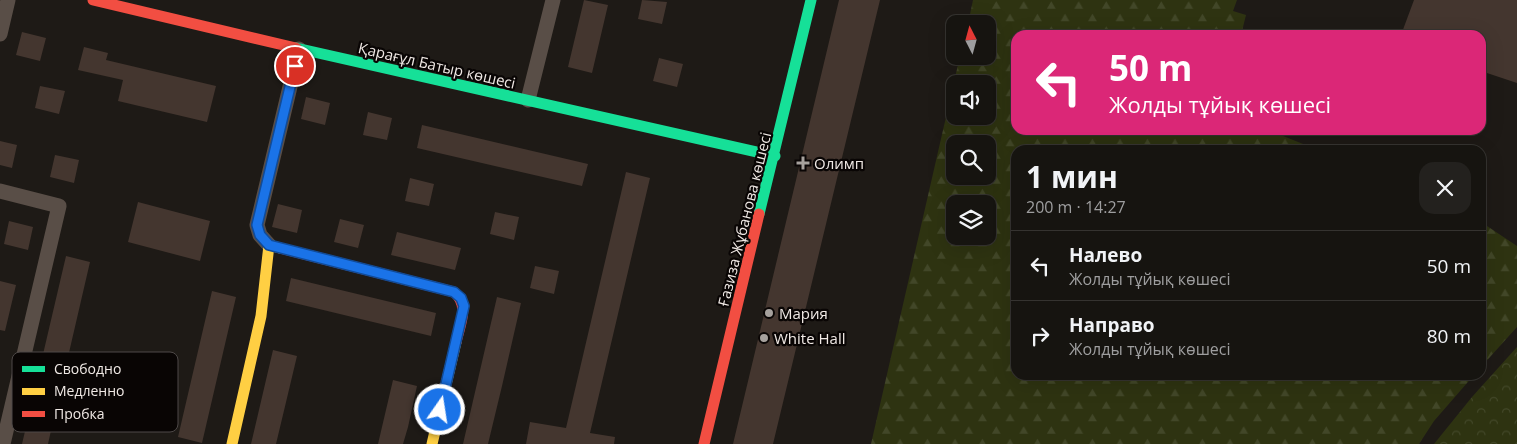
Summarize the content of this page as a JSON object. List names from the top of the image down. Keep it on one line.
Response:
{"streets":{"street":["Қарағұл Батыр көшесі","Ғазиза Жұбанова көшесі"]},"crossings":[["Қарағұл Батыр көшесі","Ғазиза Жұбанова көшесі"]],"places":{"health":["Олимп"],"other":["Мария","White Hall"]},"legend":["Свободно","Медленно","Пробка"],"north":"top","page":{"turn":["50 m","Жолды тұйық көшесі"],"heading":["1 мин","200 m · 14:27"],"list":[{"name":"Налево","note":"Жолды тұйық көшесі","value":"50 m"},{"name":"Направо","note":"Жолды тұйық көшесі","value":"80 m"}]}}
